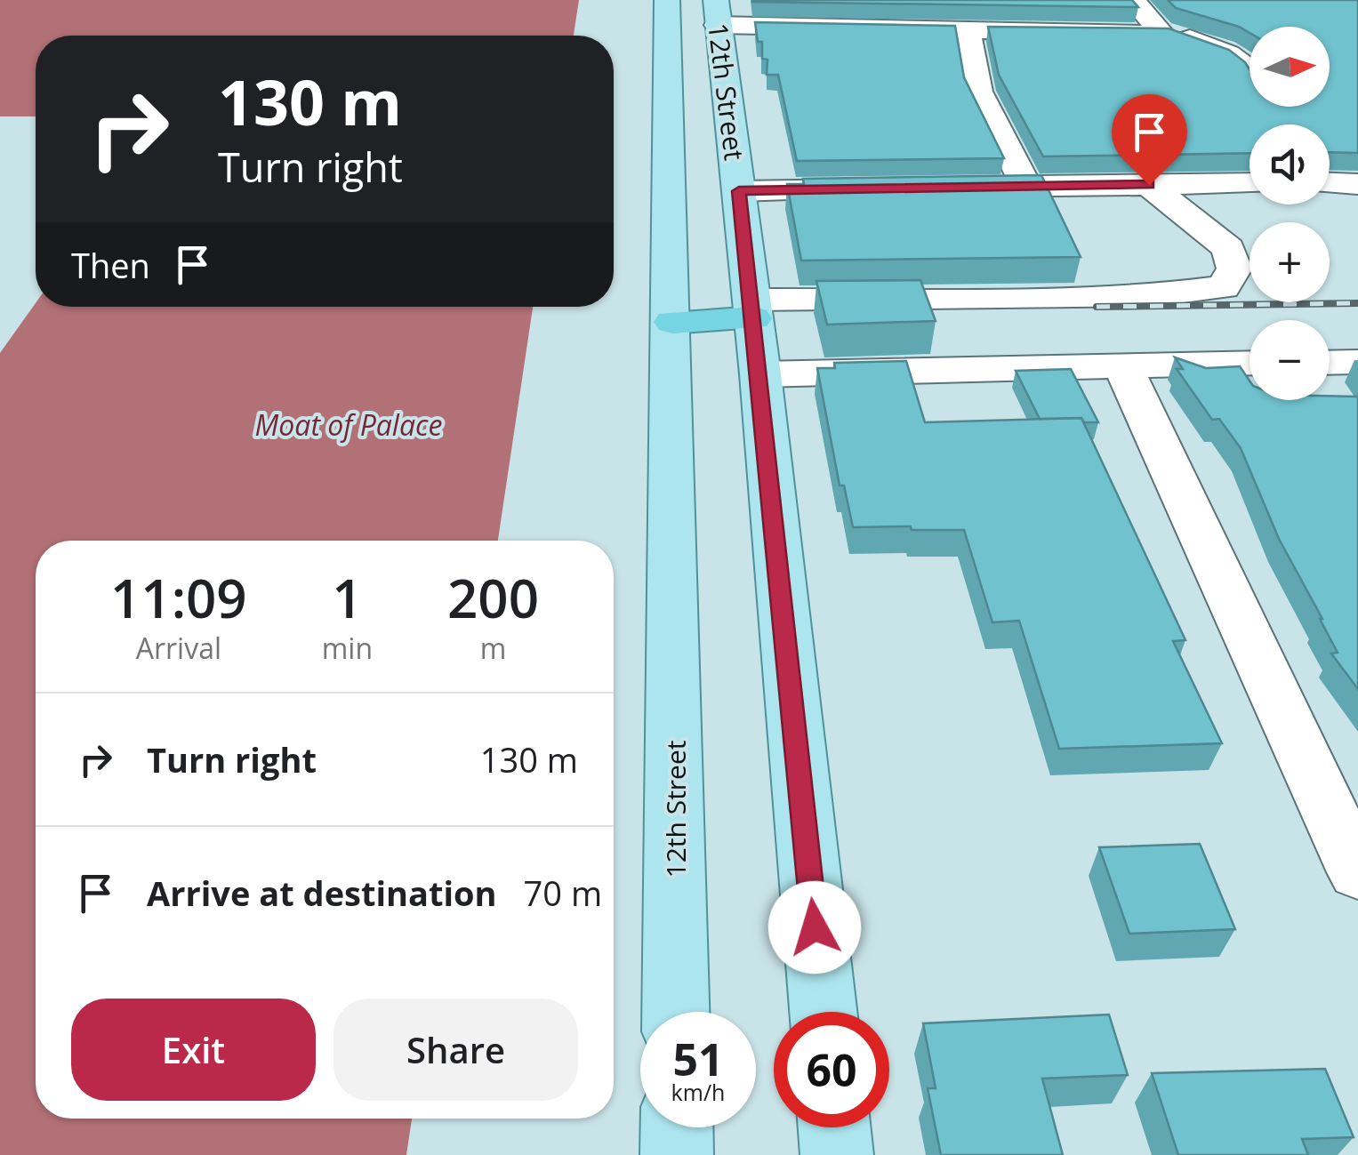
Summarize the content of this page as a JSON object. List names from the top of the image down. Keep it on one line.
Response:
{"streets":{"main road":["12th Street"]},"water":["Moat of Palace"],"north":"right","page":{"map_buttons":["+","−"],"turn":["130 m","Turn right"],"then":"Then","eta":["11:09","Arrival","1","min","200","m"],"list":[{"name":"Turn right","value":"130 m"},{"name":"Arrive at destination","value":"70 m"}],"buttons":["Exit","Share"],"speed":"51 km/h","limit":"60"}}
